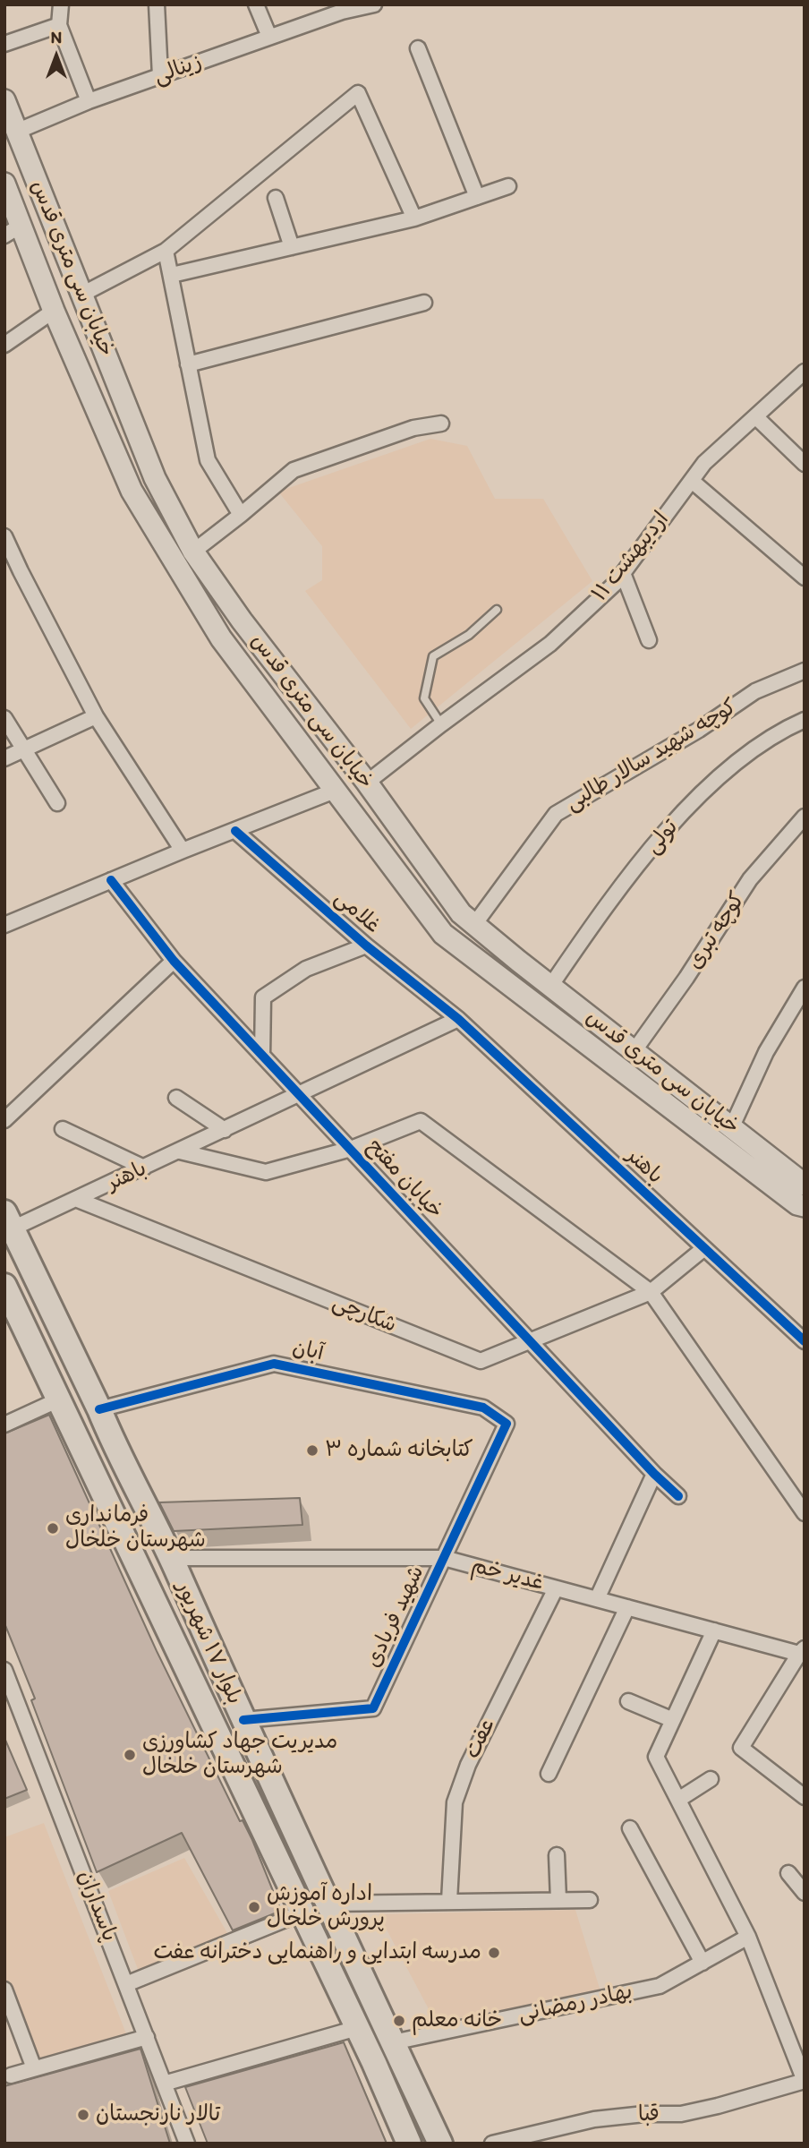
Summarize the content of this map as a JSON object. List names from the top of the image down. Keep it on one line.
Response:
{"streets":{"main road":["خیابان سی متری قدس","بلوار ١٧ شهریور"],"street":["زینالی","۱۱ اردیبهشت","کوچه شهید سالار طالبی","تولی","غلامی","کوچه تبری","باهنر","خیابان مفتح","شکارچی","آبان","غدیر خم","شهید فریادی","عفت","پاسداران","بهادر رمضانی","قبا"]},"crossings":[["زینالی","خیابان سی متری قدس"],["خیابان سی متری قدس","۱۱ اردیبهشت"],["خیابان سی متری قدس","کوچه شهید سالار طالبی"],["خیابان سی متری قدس","تولی"],["خیابان سی متری قدس","کوچه تبری"],["غلامی","باهنر"],["باهنر","خیابان مفتح"],["باهنر","شکارچی"],["باهنر","بلوار ١٧ شهریور"],["خیابان مفتح","شکارچی"],["آبان","شهید فریادی"],["آبان","بلوار ١٧ شهریور"],["غدیر خم","شهید فریادی"],["غدیر خم","بلوار ١٧ شهریور"],["غدیر خم","عفت"],["شهید فریادی","بلوار ١٧ شهریور"],["بلوار ١٧ شهریور","بهادر رمضانی"]],"places":["کتابخانه شماره ۳","فرمانداری شهرستان خلخال","مدیریت جهاد کشاورزی شهرستان خلخال","اداره آموزش پرورش خلخال","مدرسه ابتدایی و راهنمایی دخترانه عفت","خانه معلم","تالار نارنجستان"],"north":"top"}
